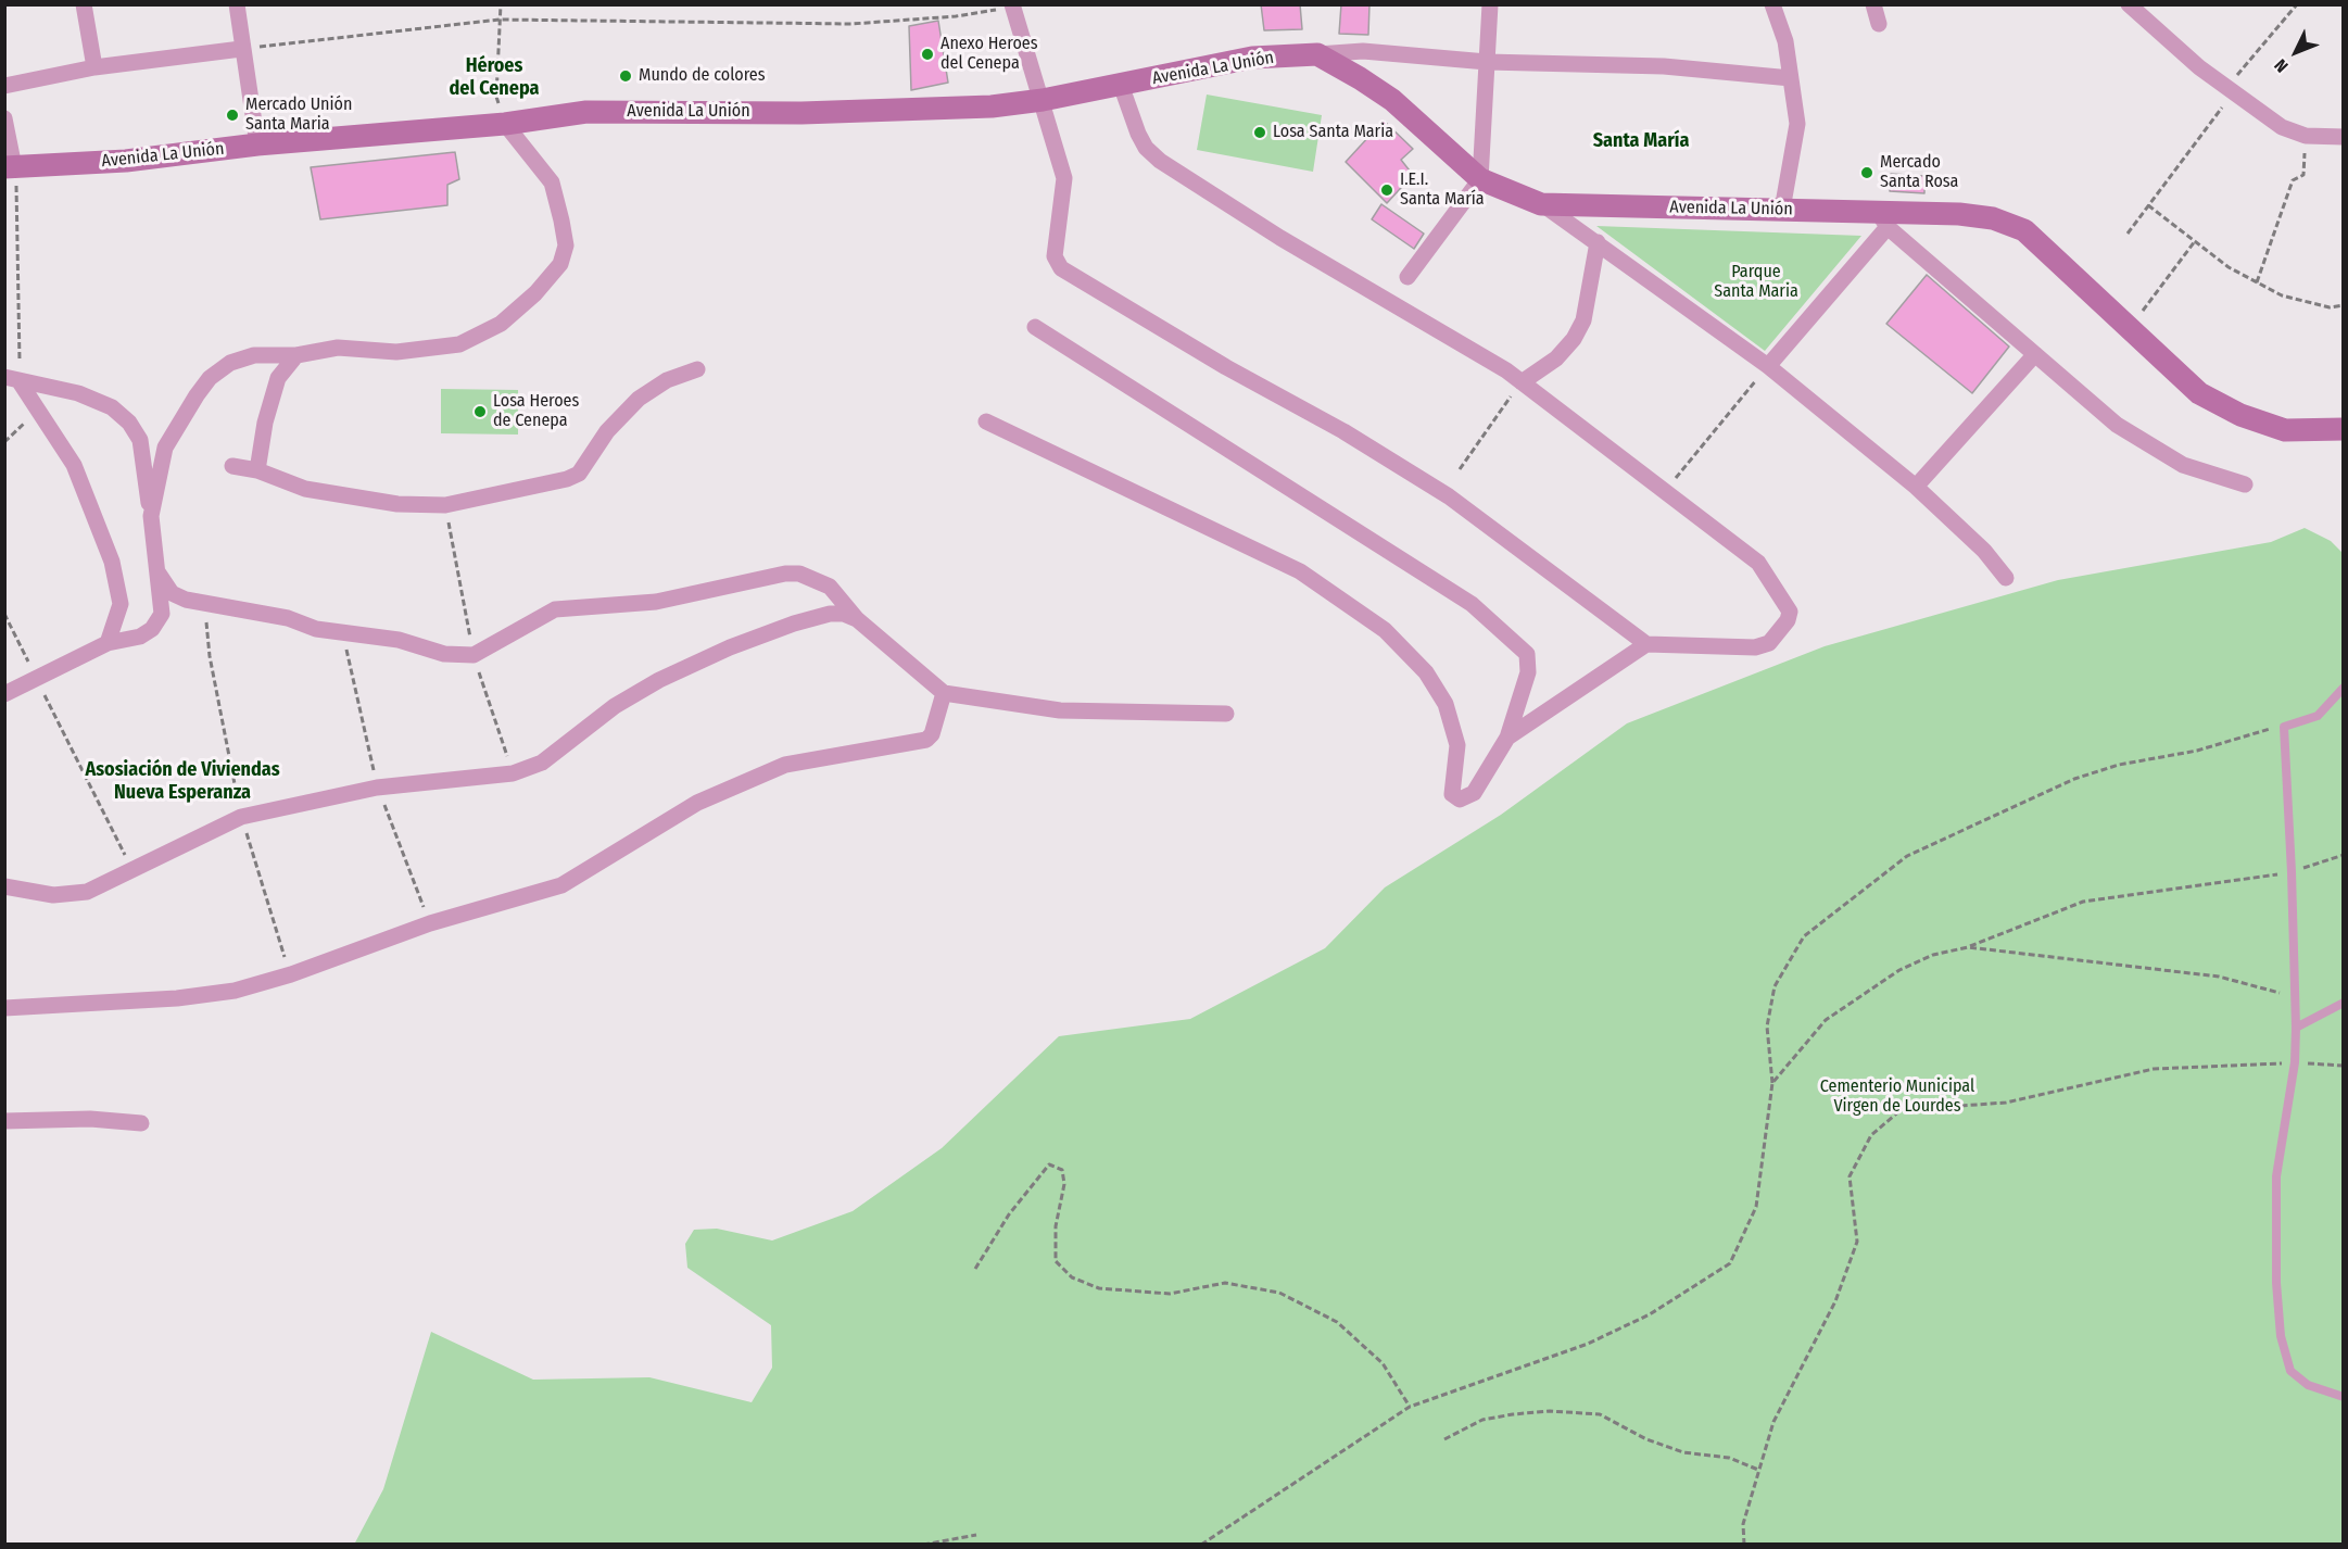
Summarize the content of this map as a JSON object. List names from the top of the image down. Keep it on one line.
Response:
{"streets":{"main road":["Avenida La Unión"]},"districts":["Héroes del Cenepa","Santa María","Asosiación de Viviendas Nueva Esperanza"],"parks":["Parque Santa Maria","Cementerio Municipal Virgen de Lourdes"],"places":["Anexo Heroes del Cenepa","Mundo de colores","Mercado Unión Santa Maria","Losa Santa Maria","Mercado Santa Rosa","I.E.I. Santa María","Losa Heroes de Cenepa"],"north":"bottom left"}
